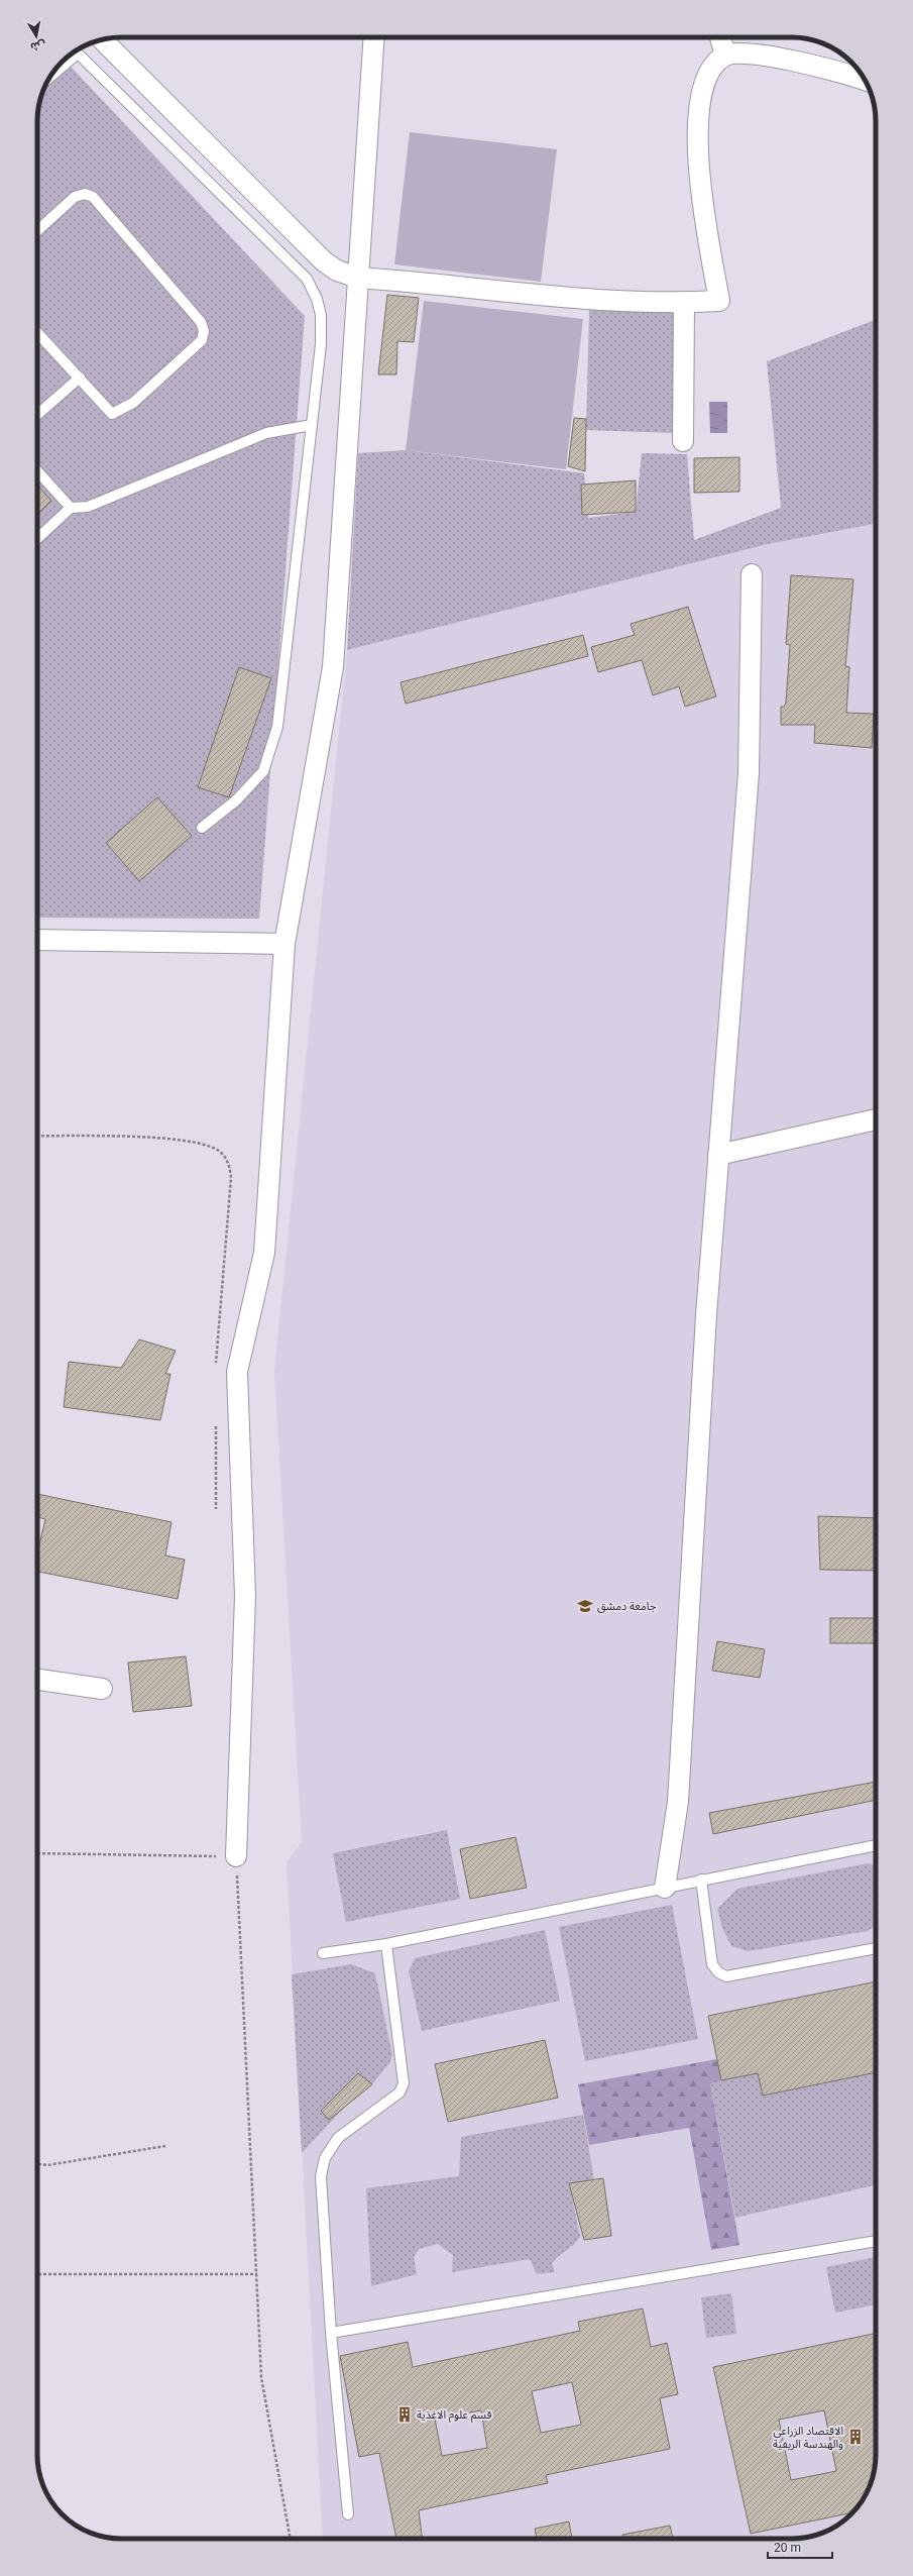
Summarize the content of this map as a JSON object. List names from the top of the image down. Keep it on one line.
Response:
{"places":{"school or university":["جامعة دمشق"],"building":["قسم علوم الاغذية","الاقتصاد الزراعي والهندسة الريفية"]},"scale_bar":"20 m","north":"bottom"}
